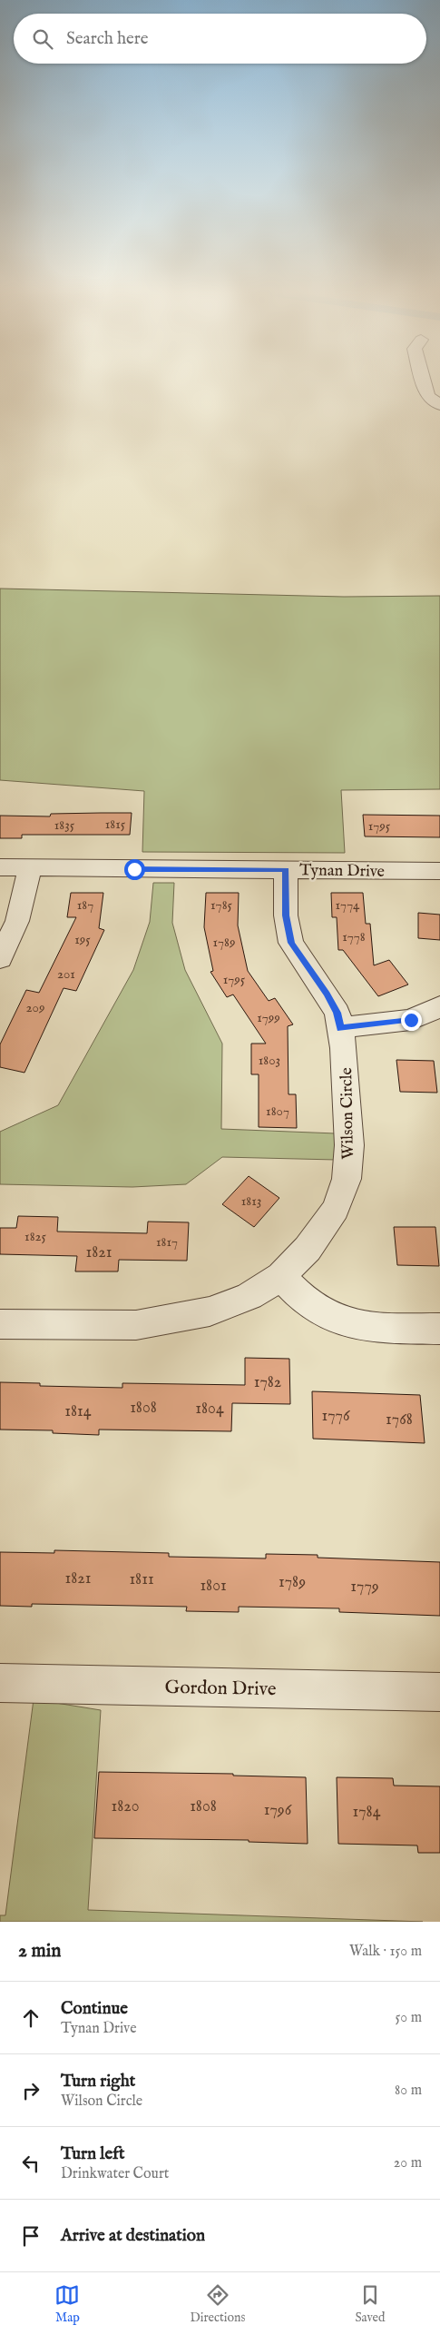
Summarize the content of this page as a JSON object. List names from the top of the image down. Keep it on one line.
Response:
{"streets":{"street":["Tynan Drive","Wilson Circle","Gordon Drive"]},"crossings":[["Tynan Drive","Wilson Circle"]],"house_numbers":["1815","1835","1795","187","1785","1774","1778","195","1789","201","1795","209","1799","1803","1807","1813","1825","1817","1821","1782","1808","1804","1814","1776","1768","1821","1811","1789","1801","1779","1820","1808","1796","1784"],"page":{"search":"Search here","heading":["2 min","Walk · 150 m"],"list":[["Continue","Tynan Drive","50 m"],["Turn right","Wilson Circle","80 m"],["Turn left","Drinkwater Court","20 m"],"Arrive at destination"],"nav":["Map","Directions","Saved"]}}
